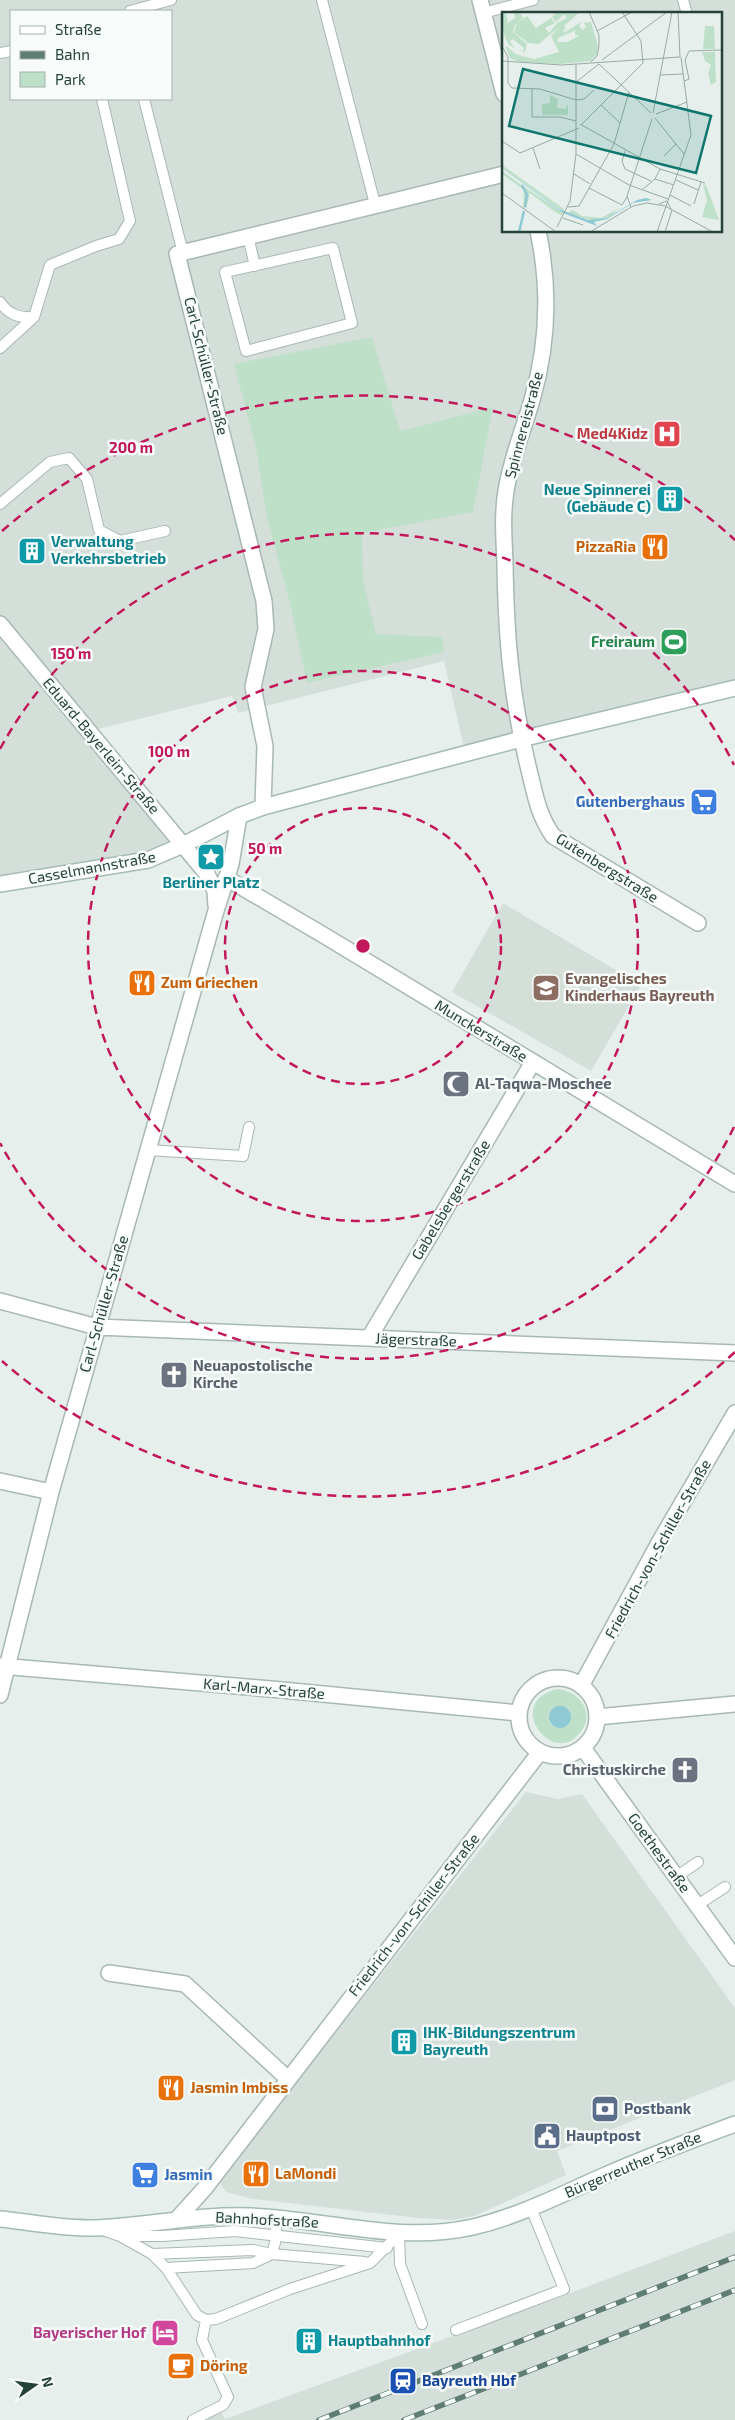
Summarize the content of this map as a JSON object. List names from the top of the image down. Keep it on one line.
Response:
{"streets":{"street":["Carl-Schüller-Straße","Spinnereistraße","Eduard-Bayerlein-Straße","Casselmannstraße","Gutenbergstraße","Munckerstraße","Gabelsbergerstraße","Jägerstraße","Friedrich-von-Schiller-Straße","Karl-Marx-Straße","Goethestraße","Bürgerreuther Straße","Bahnhofstraße"]},"crossings":[["Carl-Schüller-Straße","Jägerstraße"],["Carl-Schüller-Straße","Karl-Marx-Straße"],["Spinnereistraße","Gutenbergstraße"],["Eduard-Bayerlein-Straße","Casselmannstraße"],["Munckerstraße","Gabelsbergerstraße"],["Gabelsbergerstraße","Jägerstraße"],["Friedrich-von-Schiller-Straße","Karl-Marx-Straße"],["Friedrich-von-Schiller-Straße","Goethestraße"],["Friedrich-von-Schiller-Straße","Bahnhofstraße"],["Karl-Marx-Straße","Goethestraße"],["Bürgerreuther Straße","Bahnhofstraße"]],"places":{"hospital":["Med4Kidz"],"building":["Neue Spinnerei (Gebäude C)","Verwaltung Verkehrsbetrieb","IHK-Bildungszentrum Bayreuth","Hauptbahnhof"],"restaurant":["PizzaRia","Zum Griechen","Jasmin Imbiss","LaMondi"],"sports":["Freiraum"],"supermarket":["Gutenberghaus","Jasmin"],"place":["Berliner Platz"],"school or university":["Evangelisches Kinderhaus Bayreuth"],"mosque":["Al-Taqwa-Moschee"],"church":["Neuapostolische Kirche","Christuskirche"],"bank":["Postbank"],"public building":["Hauptpost"],"hotel":["Bayerischer Hof"],"cafe":["Döring"],"station":["Bayreuth Hbf"]},"legend":["Straße","Bahn","Park"],"north":"right","rings":["200 m","150 m","100 m","50 m"]}
